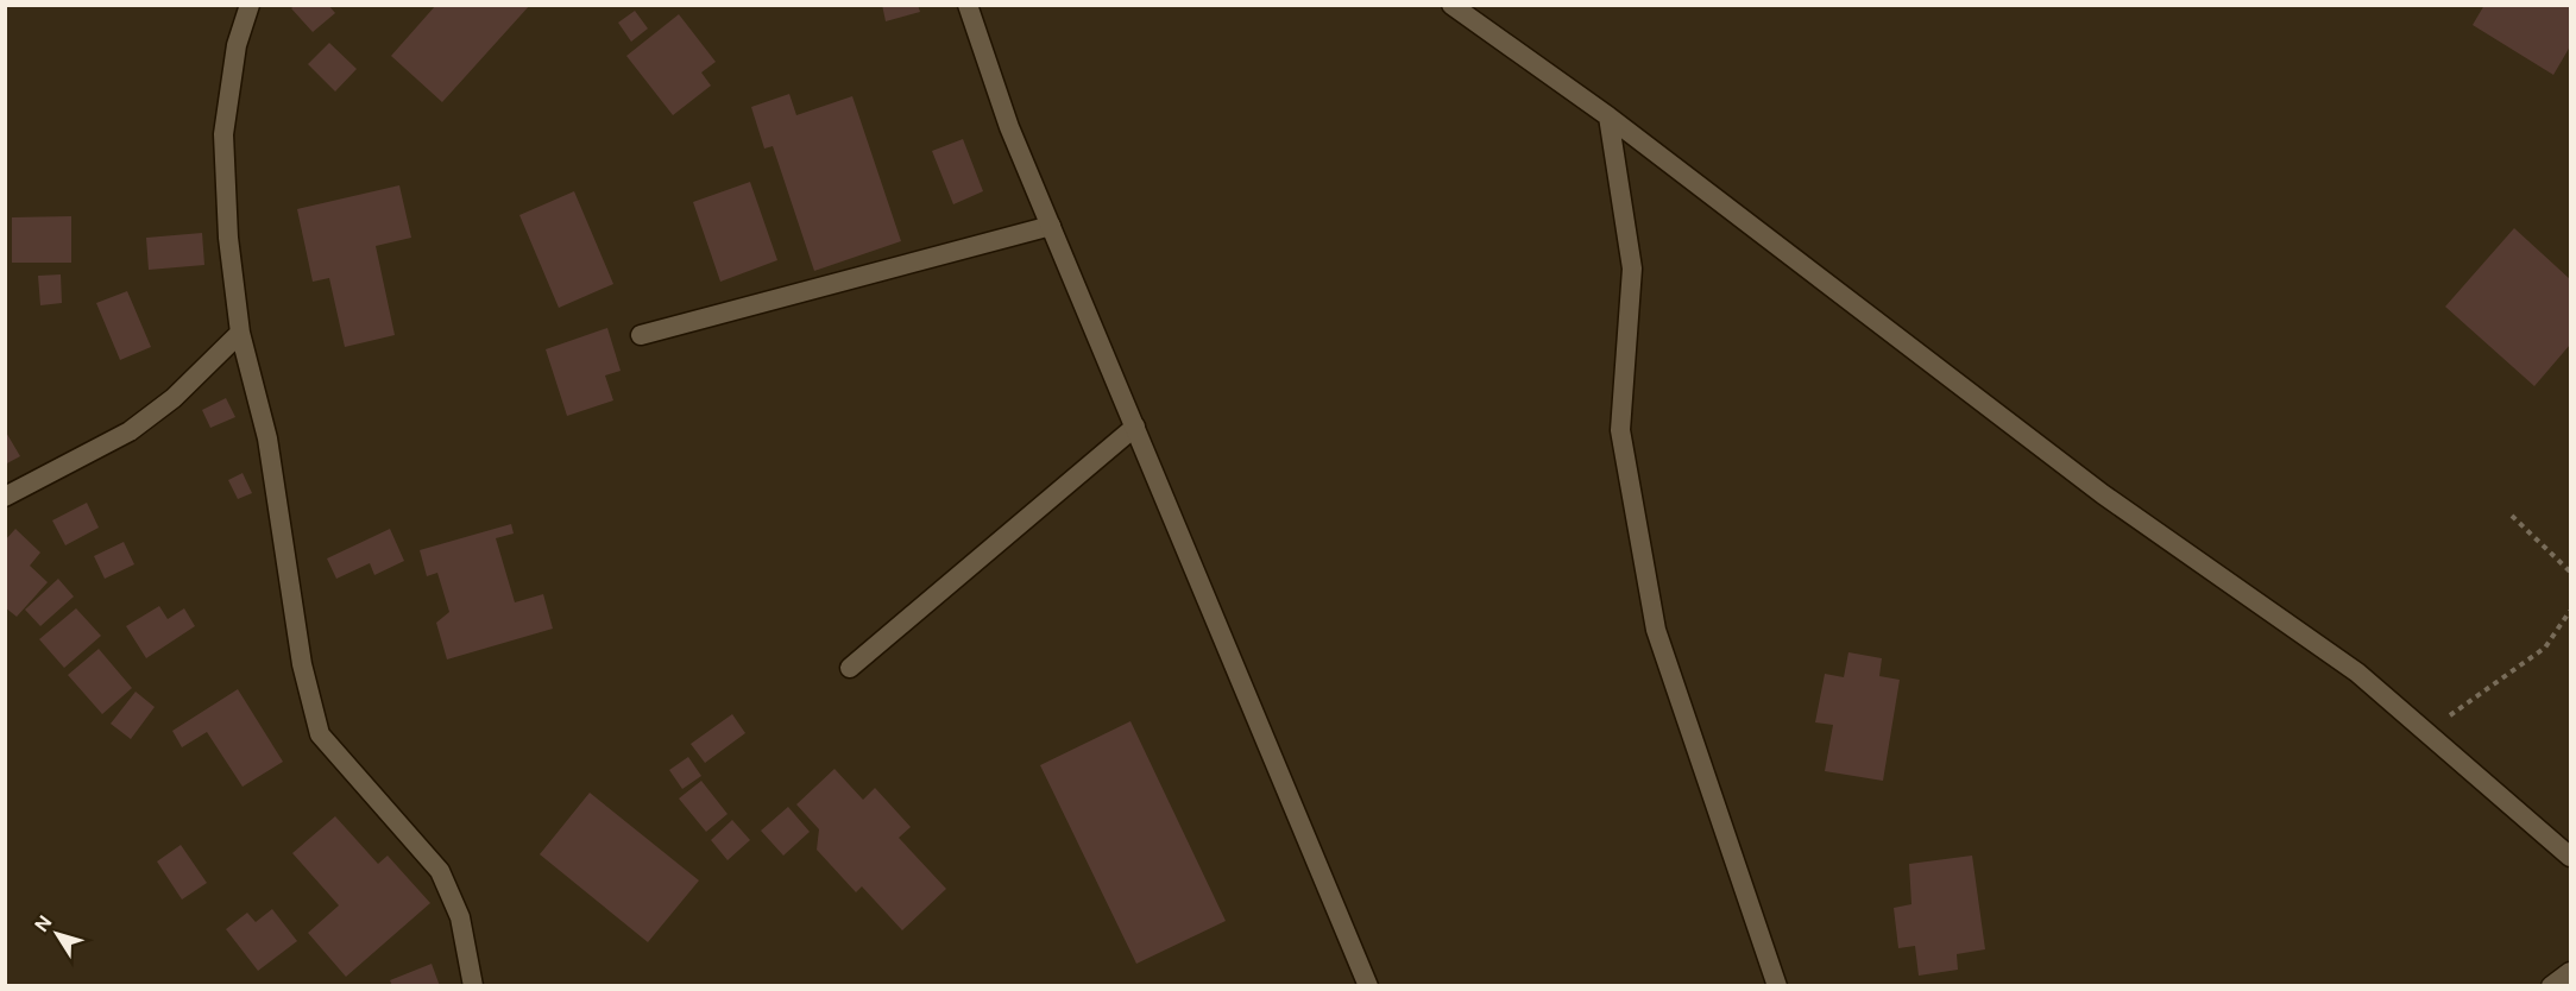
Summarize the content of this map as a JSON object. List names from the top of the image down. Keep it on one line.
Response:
{"north":"top left"}
